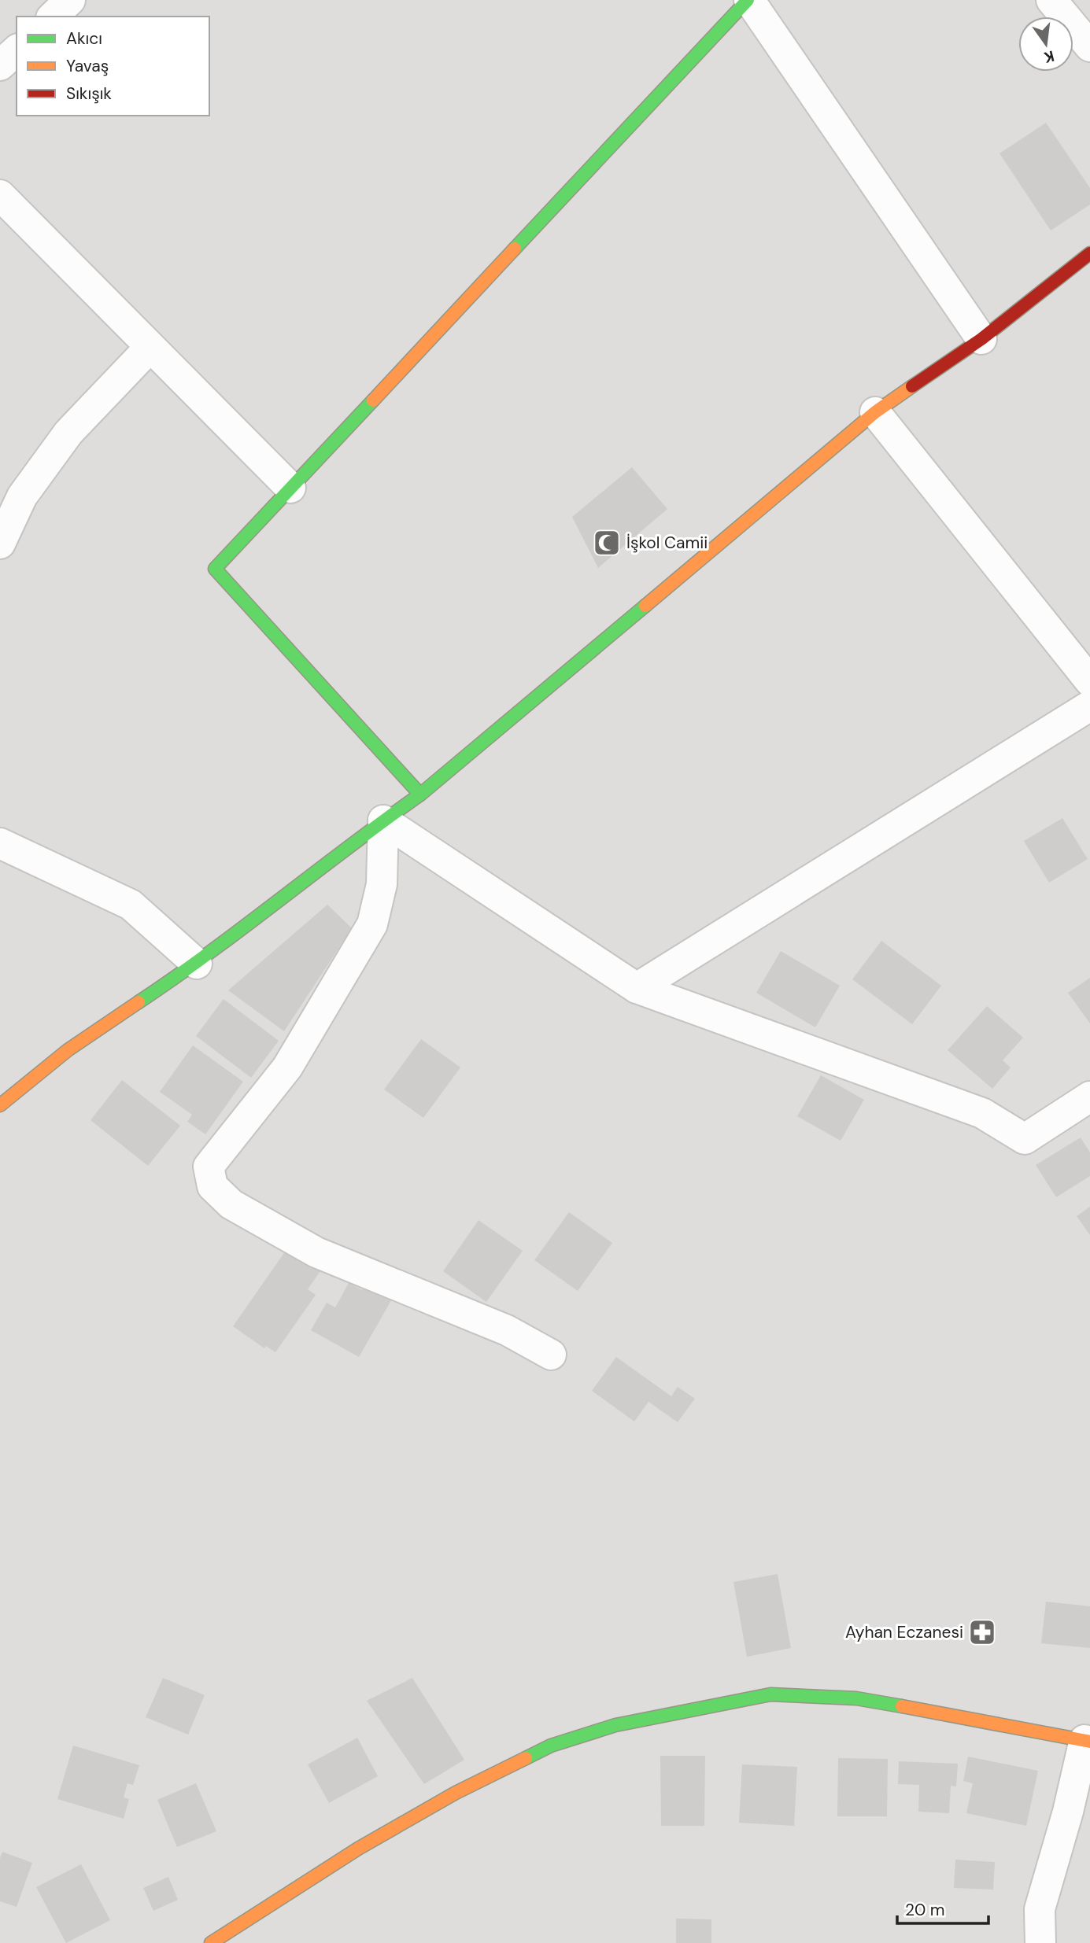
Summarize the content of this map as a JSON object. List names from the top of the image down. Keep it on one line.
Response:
{"places":{"mosque":["İşkol Camii"],"pharmacy":["Ayhan Eczanesi"]},"legend":["Akıcı","Yavaş","Sıkışık"],"scale_bar":"20 m","north":"bottom"}
